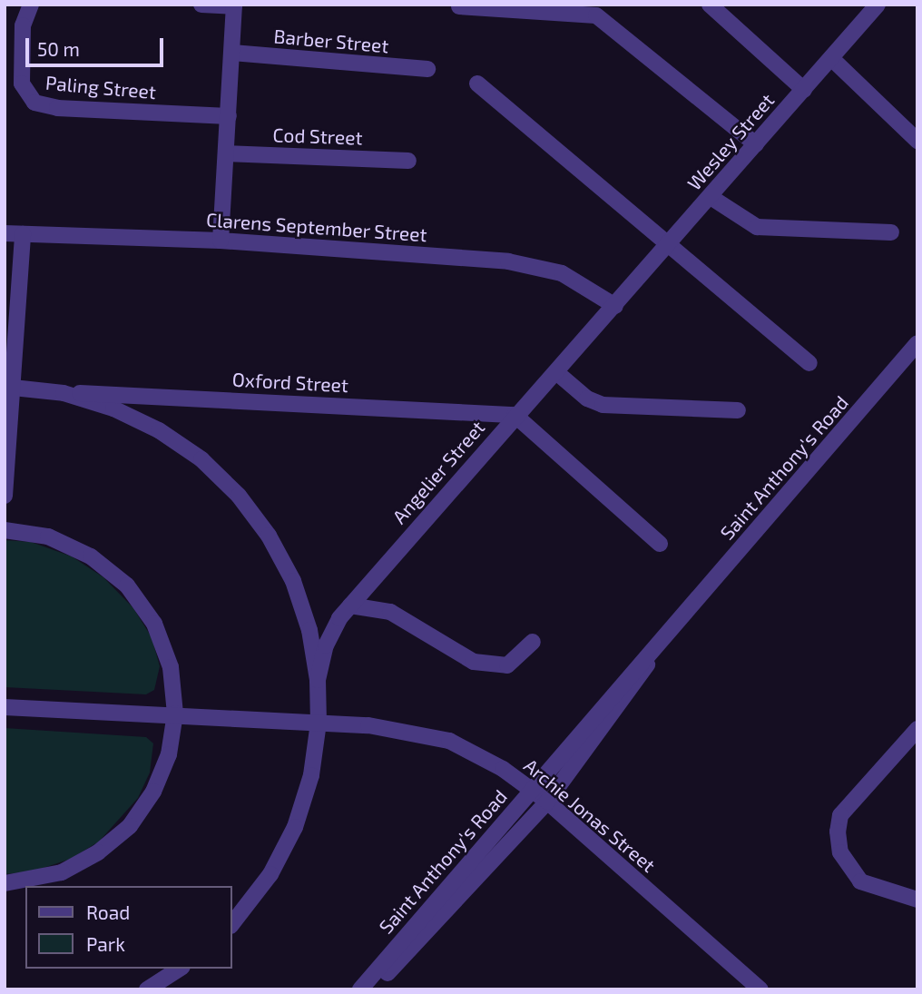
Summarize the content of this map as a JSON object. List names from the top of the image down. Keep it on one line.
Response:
{"streets":{"street":["Barber Street","Paling Street","Cod Street","Wesley Street","Clarens September Street","Oxford Street","Saint Anthony's Road","Angelier Street","Archie Jonas Street"]},"crossings":[["Wesley Street","Clarens September Street"],["Wesley Street","Angelier Street"],["Clarens September Street","Angelier Street"],["Oxford Street","Angelier Street"],["Saint Anthony's Road","Archie Jonas Street"]],"legend":["Road","Park"],"scale_bar":"50 m"}
